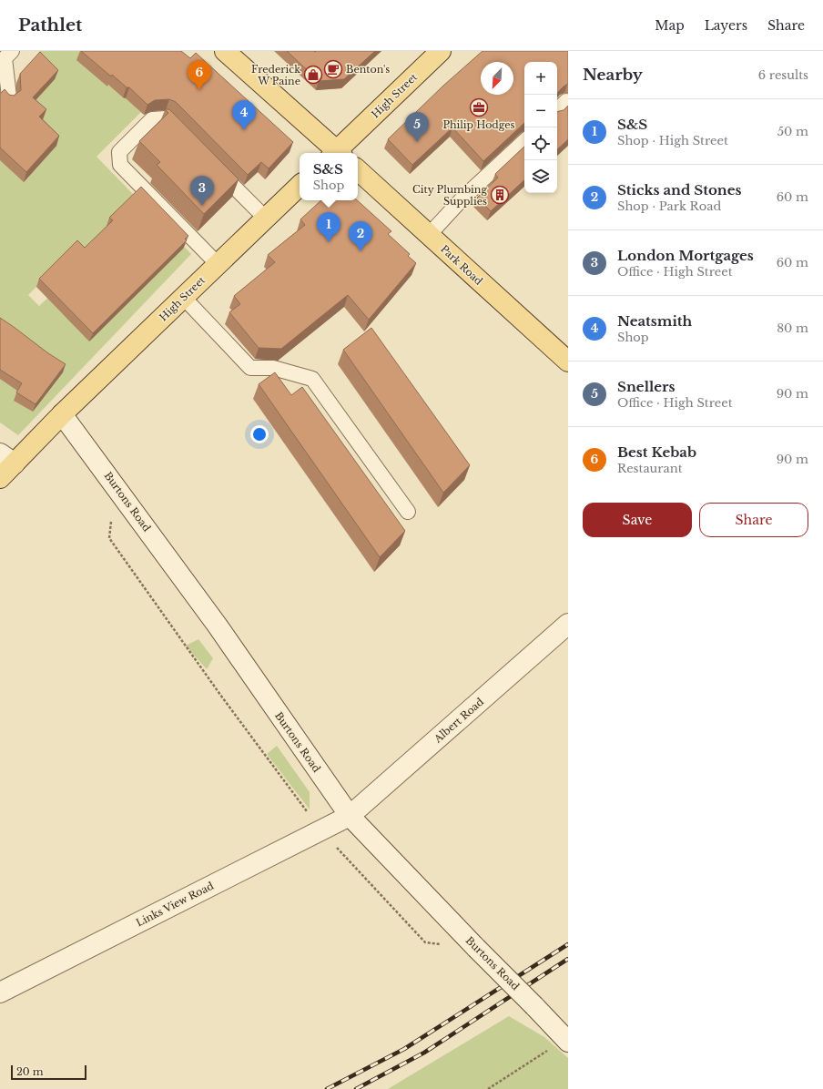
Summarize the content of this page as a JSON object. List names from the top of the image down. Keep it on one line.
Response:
{"streets":{"main road":["High Street","Park Road"],"street":["Burtons Road","Albert Road","Links View Road"]},"crossings":[["High Street","Burtons Road"],["Burtons Road","Albert Road"],["Burtons Road","Links View Road"],["Albert Road","Links View Road"]],"places":{"cafe":["Benton's"],"shop":["Frederick W Paine"],"office":["Philip Hodges"],"building":["City Plumbing Supplies"]},"scale_bar":"20 m","north":"bottom left","page":{"header":"Pathlet","nav":["Map","Layers","Share"],"heading":["Nearby","6 results"],"pins":["6","4","5","3","1","2"],"map_buttons":["+","−"],"list":[{"mark":"1","name":"S&S","note":"Shop · High Street","value":"50 m"},{"mark":"2","name":"Sticks and Stones","note":"Shop · Park Road","value":"60 m"},{"mark":"3","name":"London Mortgages","note":"Office · High Street","value":"60 m"},{"mark":"4","name":"Neatsmith","note":"Shop","value":"80 m"},{"mark":"5","name":"Snellers","note":"Office · High Street","value":"90 m"},{"mark":"6","name":"Best Kebab","note":"Restaurant","value":"90 m"}],"popup":["S&S","Shop"],"buttons":["Save","Share"],"scale":"20 m"}}
